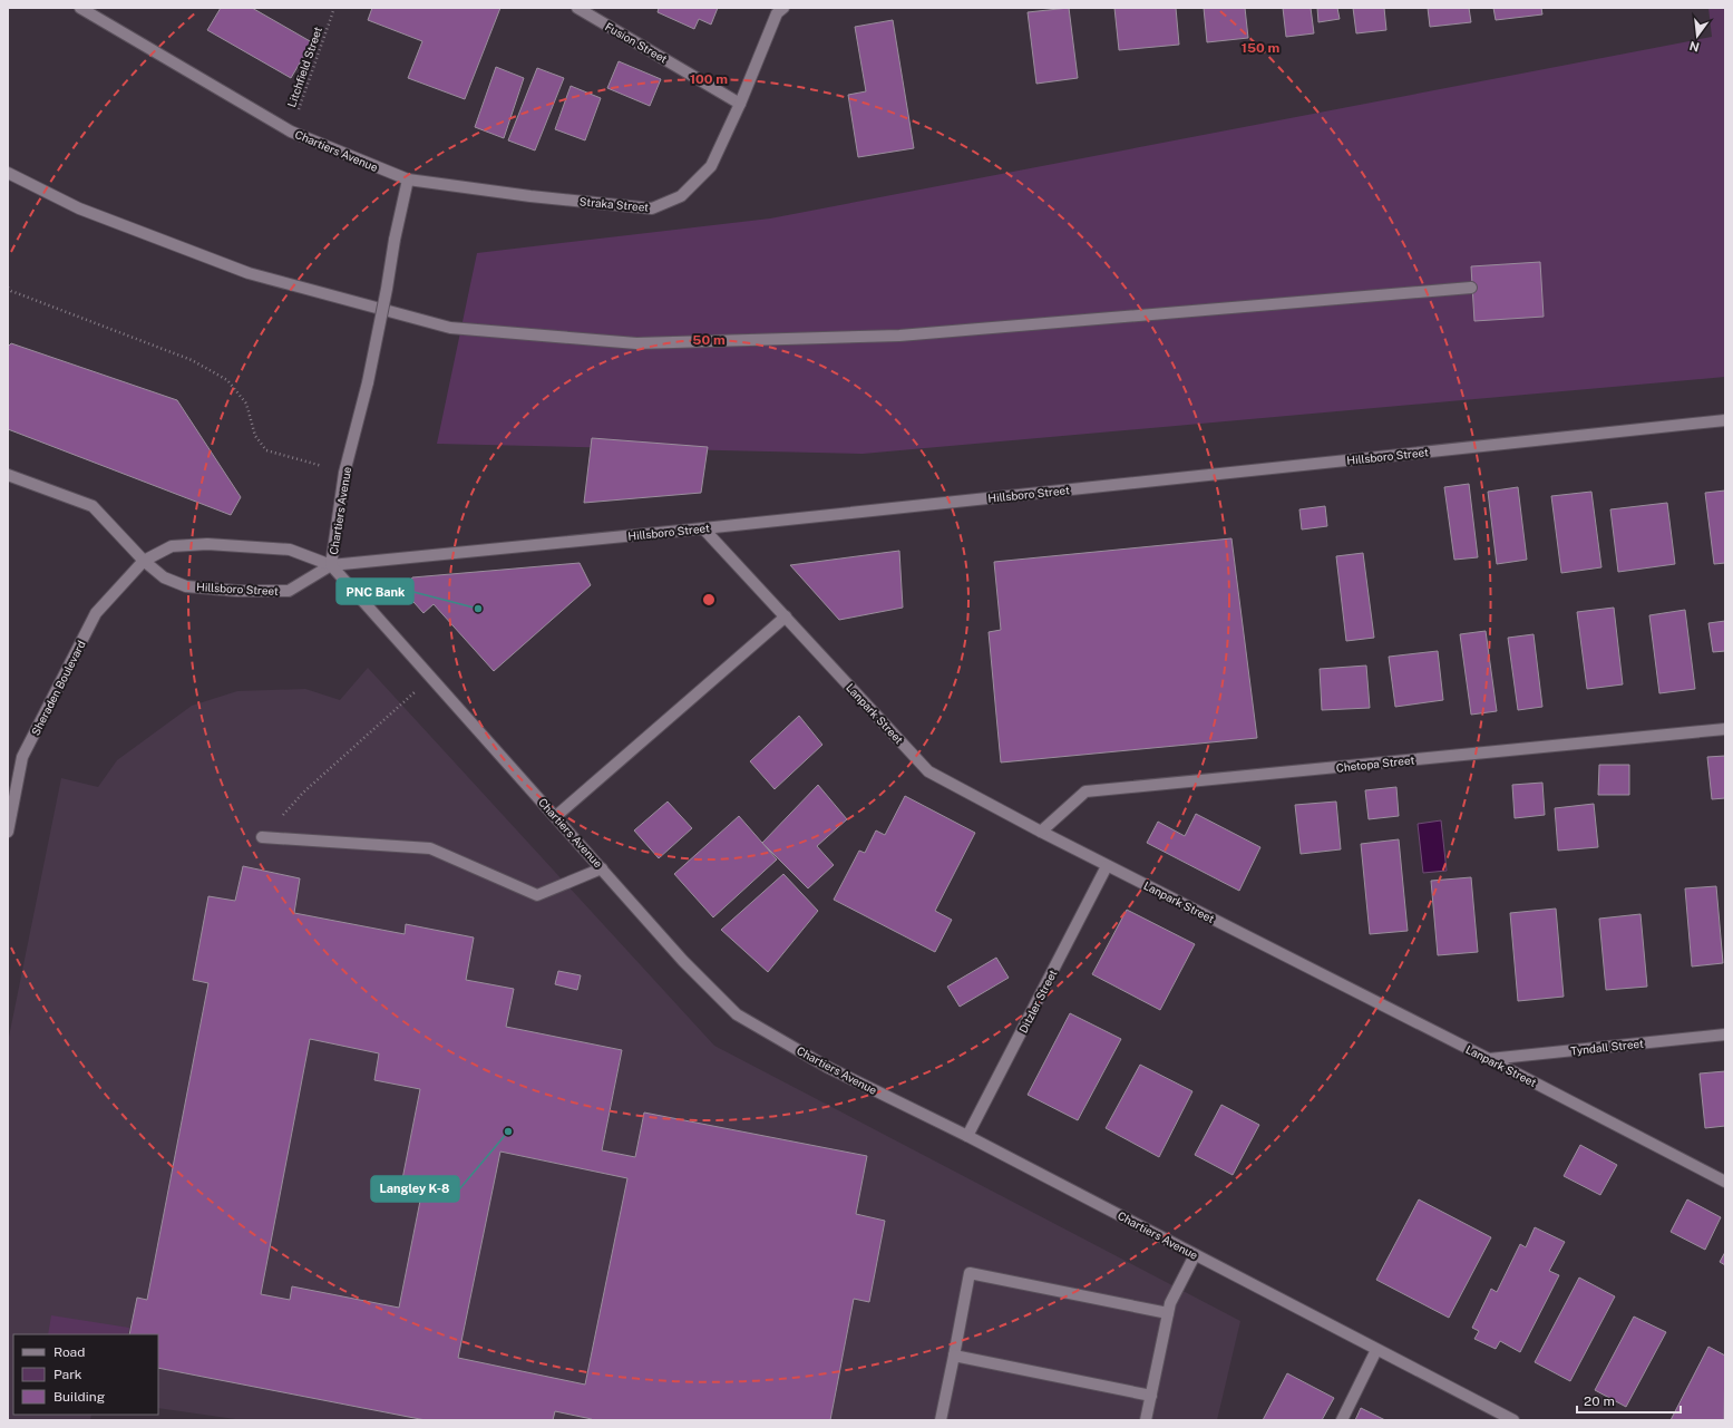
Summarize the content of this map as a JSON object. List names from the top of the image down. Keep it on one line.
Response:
{"streets":{"street":["Fusion Street","Chartiers Avenue","Straka Street","Hillsboro Street","Sheraden Boulevard","Lanpark Street","Chetopa Street","Ditzler Street","Tyndall Street"],"path":["Litchfield Street"]},"crossings":[["Fusion Street","Straka Street"],["Litchfield Street","Chartiers Avenue"],["Chartiers Avenue","Straka Street"],["Chartiers Avenue","Hillsboro Street"],["Chartiers Avenue","Ditzler Street"],["Hillsboro Street","Sheraden Boulevard"],["Hillsboro Street","Lanpark Street"],["Lanpark Street","Chetopa Street"],["Lanpark Street","Ditzler Street"],["Lanpark Street","Tyndall Street"]],"places":["PNC Bank","Langley K-8"],"legend":["Road","Park","Building"],"scale_bar":"20 m","north":"bottom","rings":["150 m","100 m","50 m"]}
